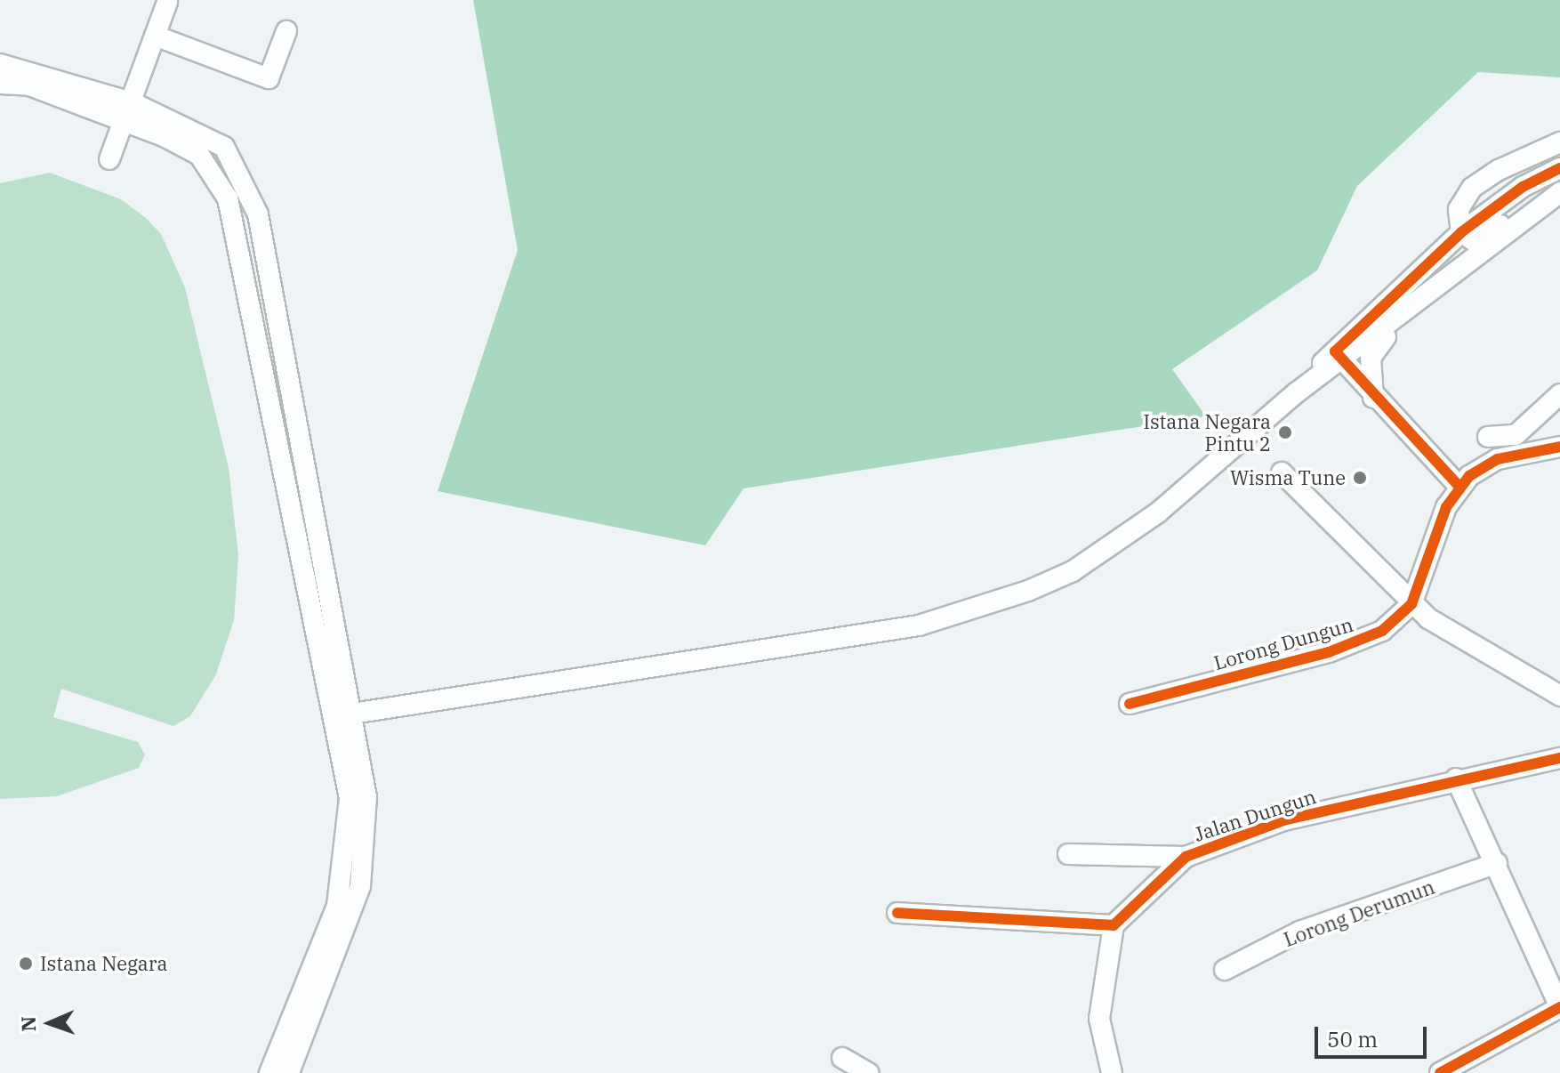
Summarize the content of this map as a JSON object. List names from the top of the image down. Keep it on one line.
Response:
{"streets":{"street":["Lorong Dungun","Jalan Dungun","Lorong Derumun"]},"places":["Istana Negara Pintu 2","Wisma Tune","Istana Negara"],"scale_bar":"50 m","north":"left"}
